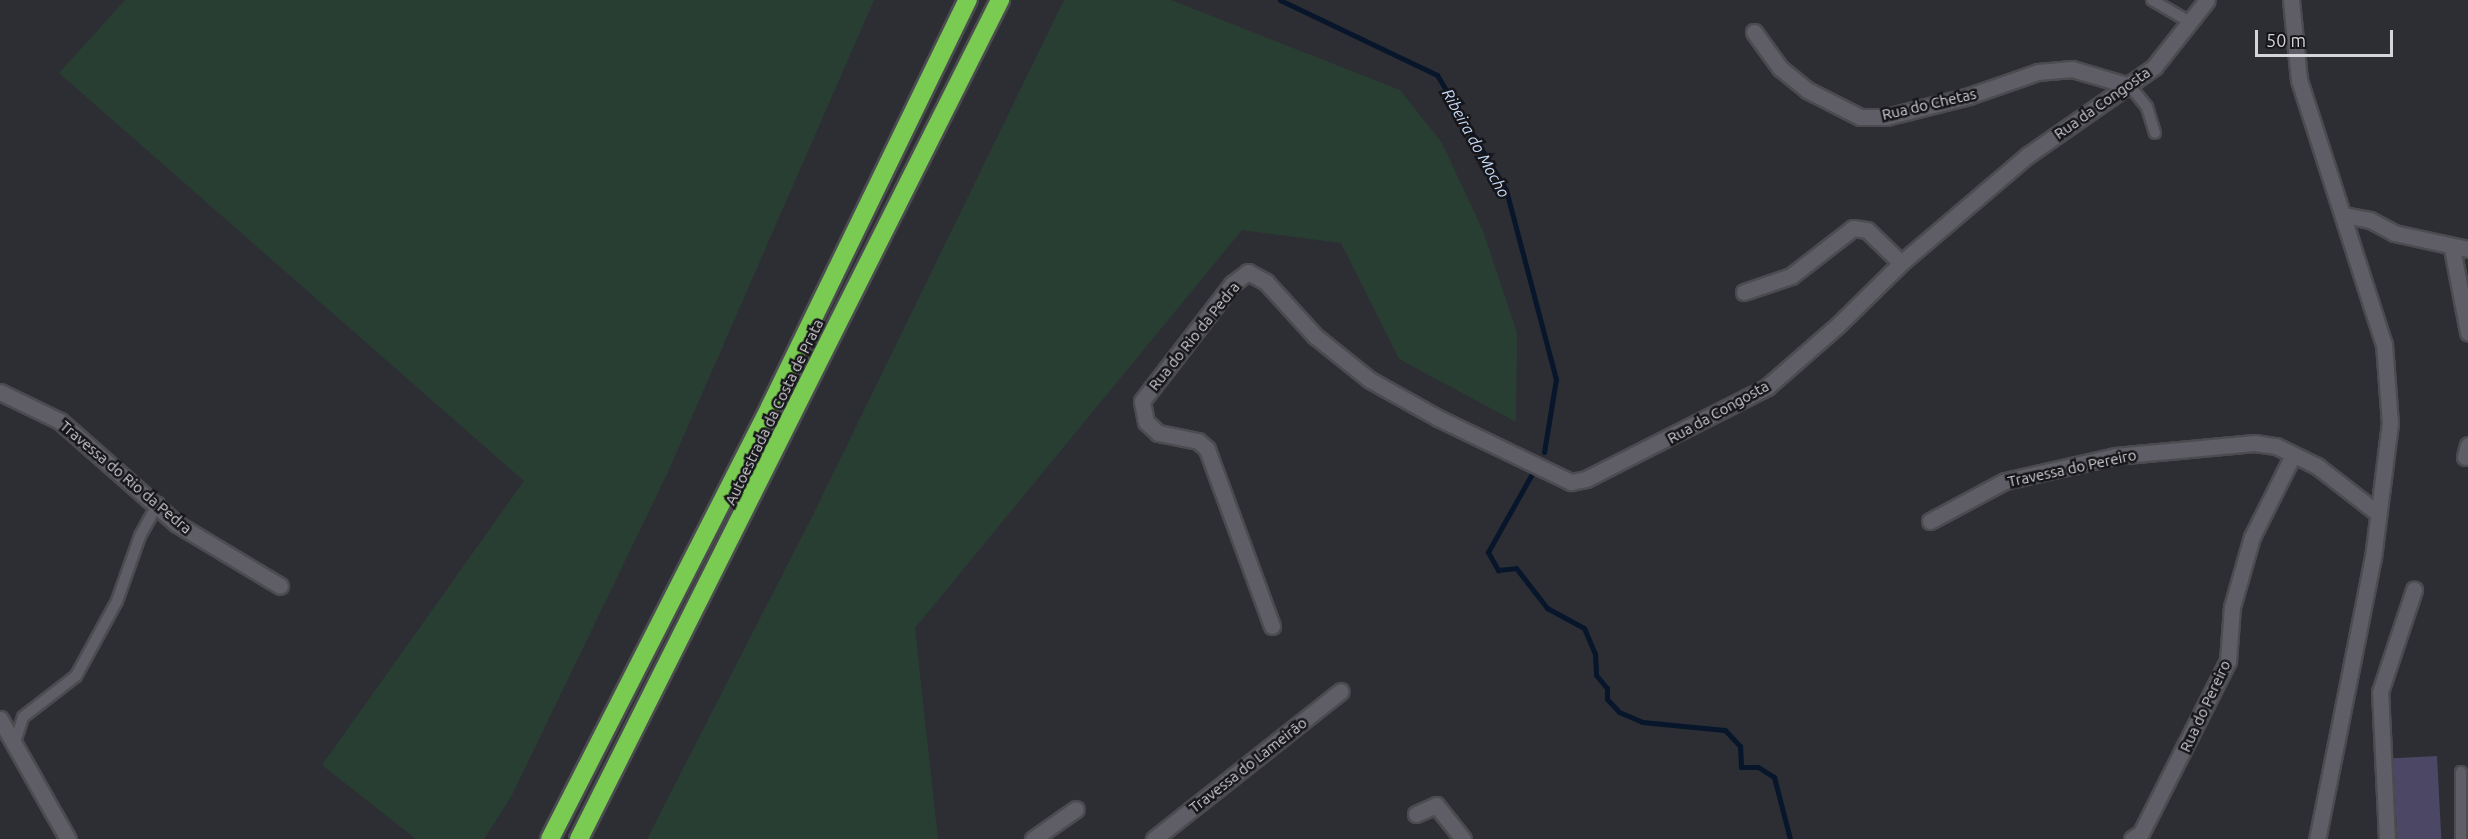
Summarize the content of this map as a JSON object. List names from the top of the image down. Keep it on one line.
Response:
{"streets":{"highway":["Autoestrada da Costa de Prata"],"street":["Rua da Congosta","Rua do Chetas","Rua do Rio da Pedra","Travessa do Pereiro","Travessa do Rio da Pedra","Rua do Pereiro","Travessa do Lameirão"]},"crossings":[["Rua da Congosta","Rua do Chetas"],["Rua da Congosta","Rua do Rio da Pedra"],["Travessa do Pereiro","Rua do Pereiro"]],"water":["Ribeira do Mocho"],"scale_bar":"50 m"}
